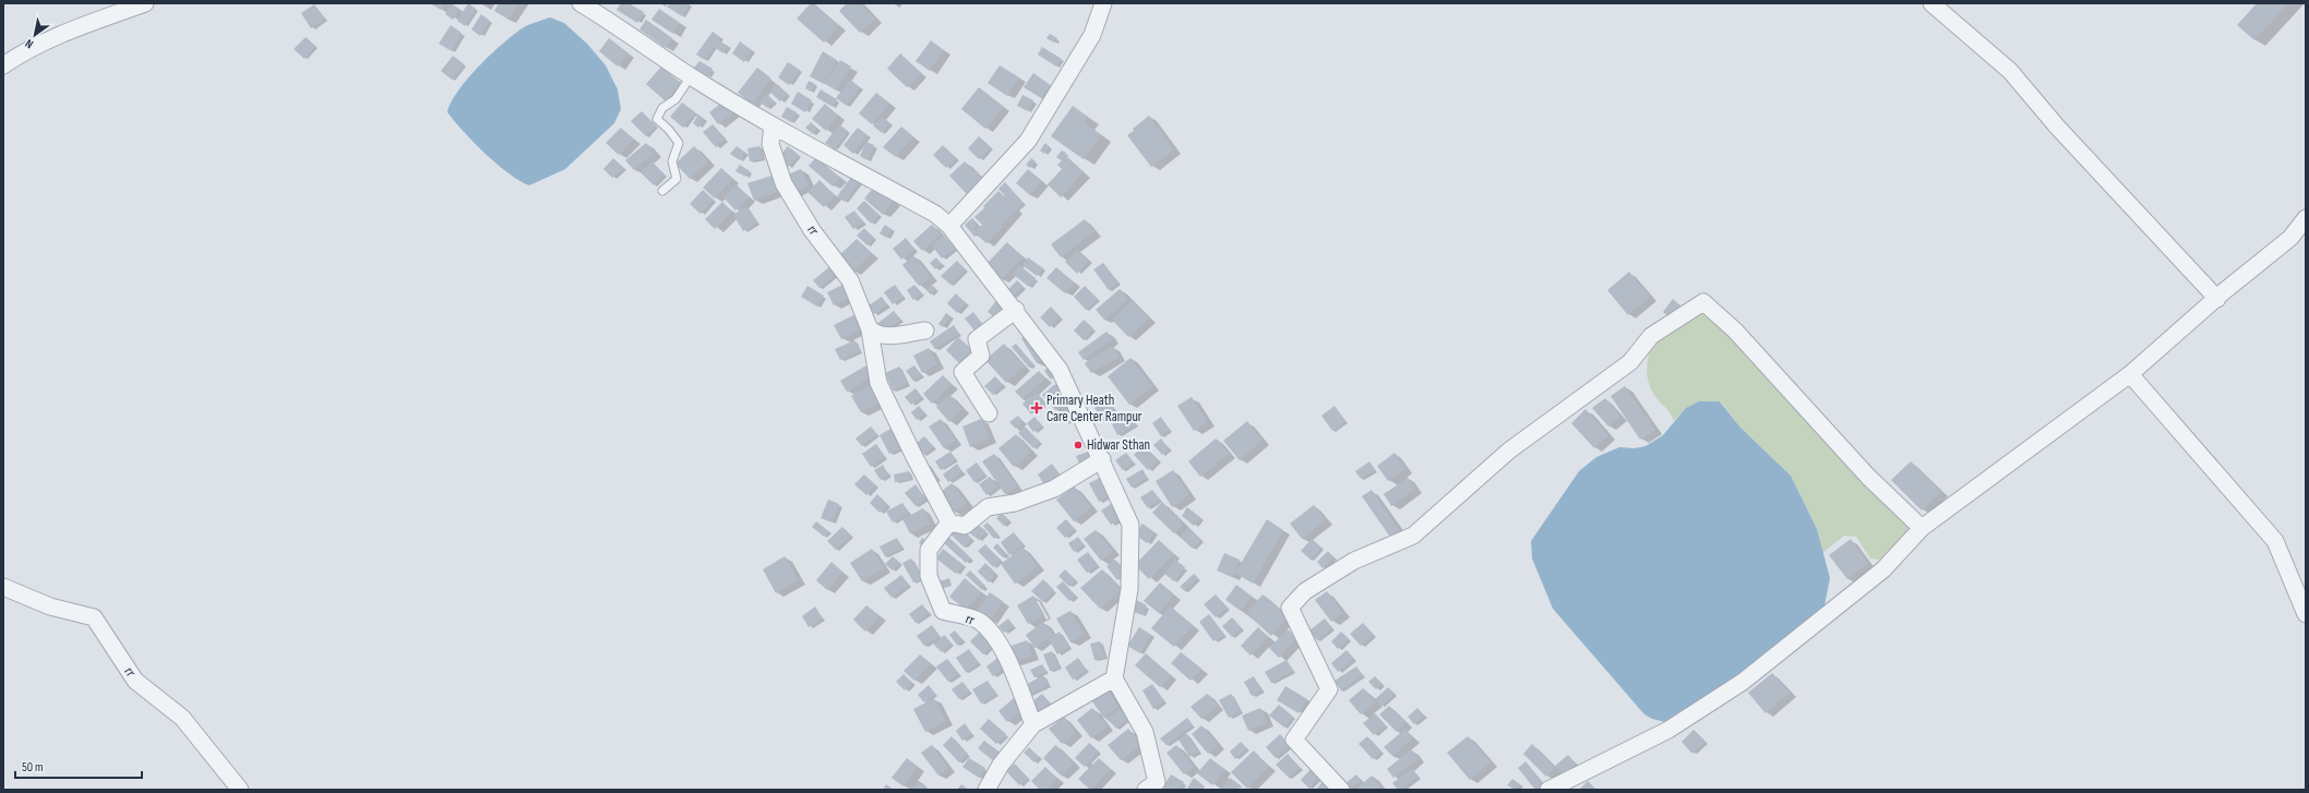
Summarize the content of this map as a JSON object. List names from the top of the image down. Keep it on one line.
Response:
{"streets":{"street":["rr"]},"places":{"health":["Primary Heath Care Center Rampur"],"other":["Hidwar Sthan"]},"scale_bar":"50 m","north":"bottom left"}
